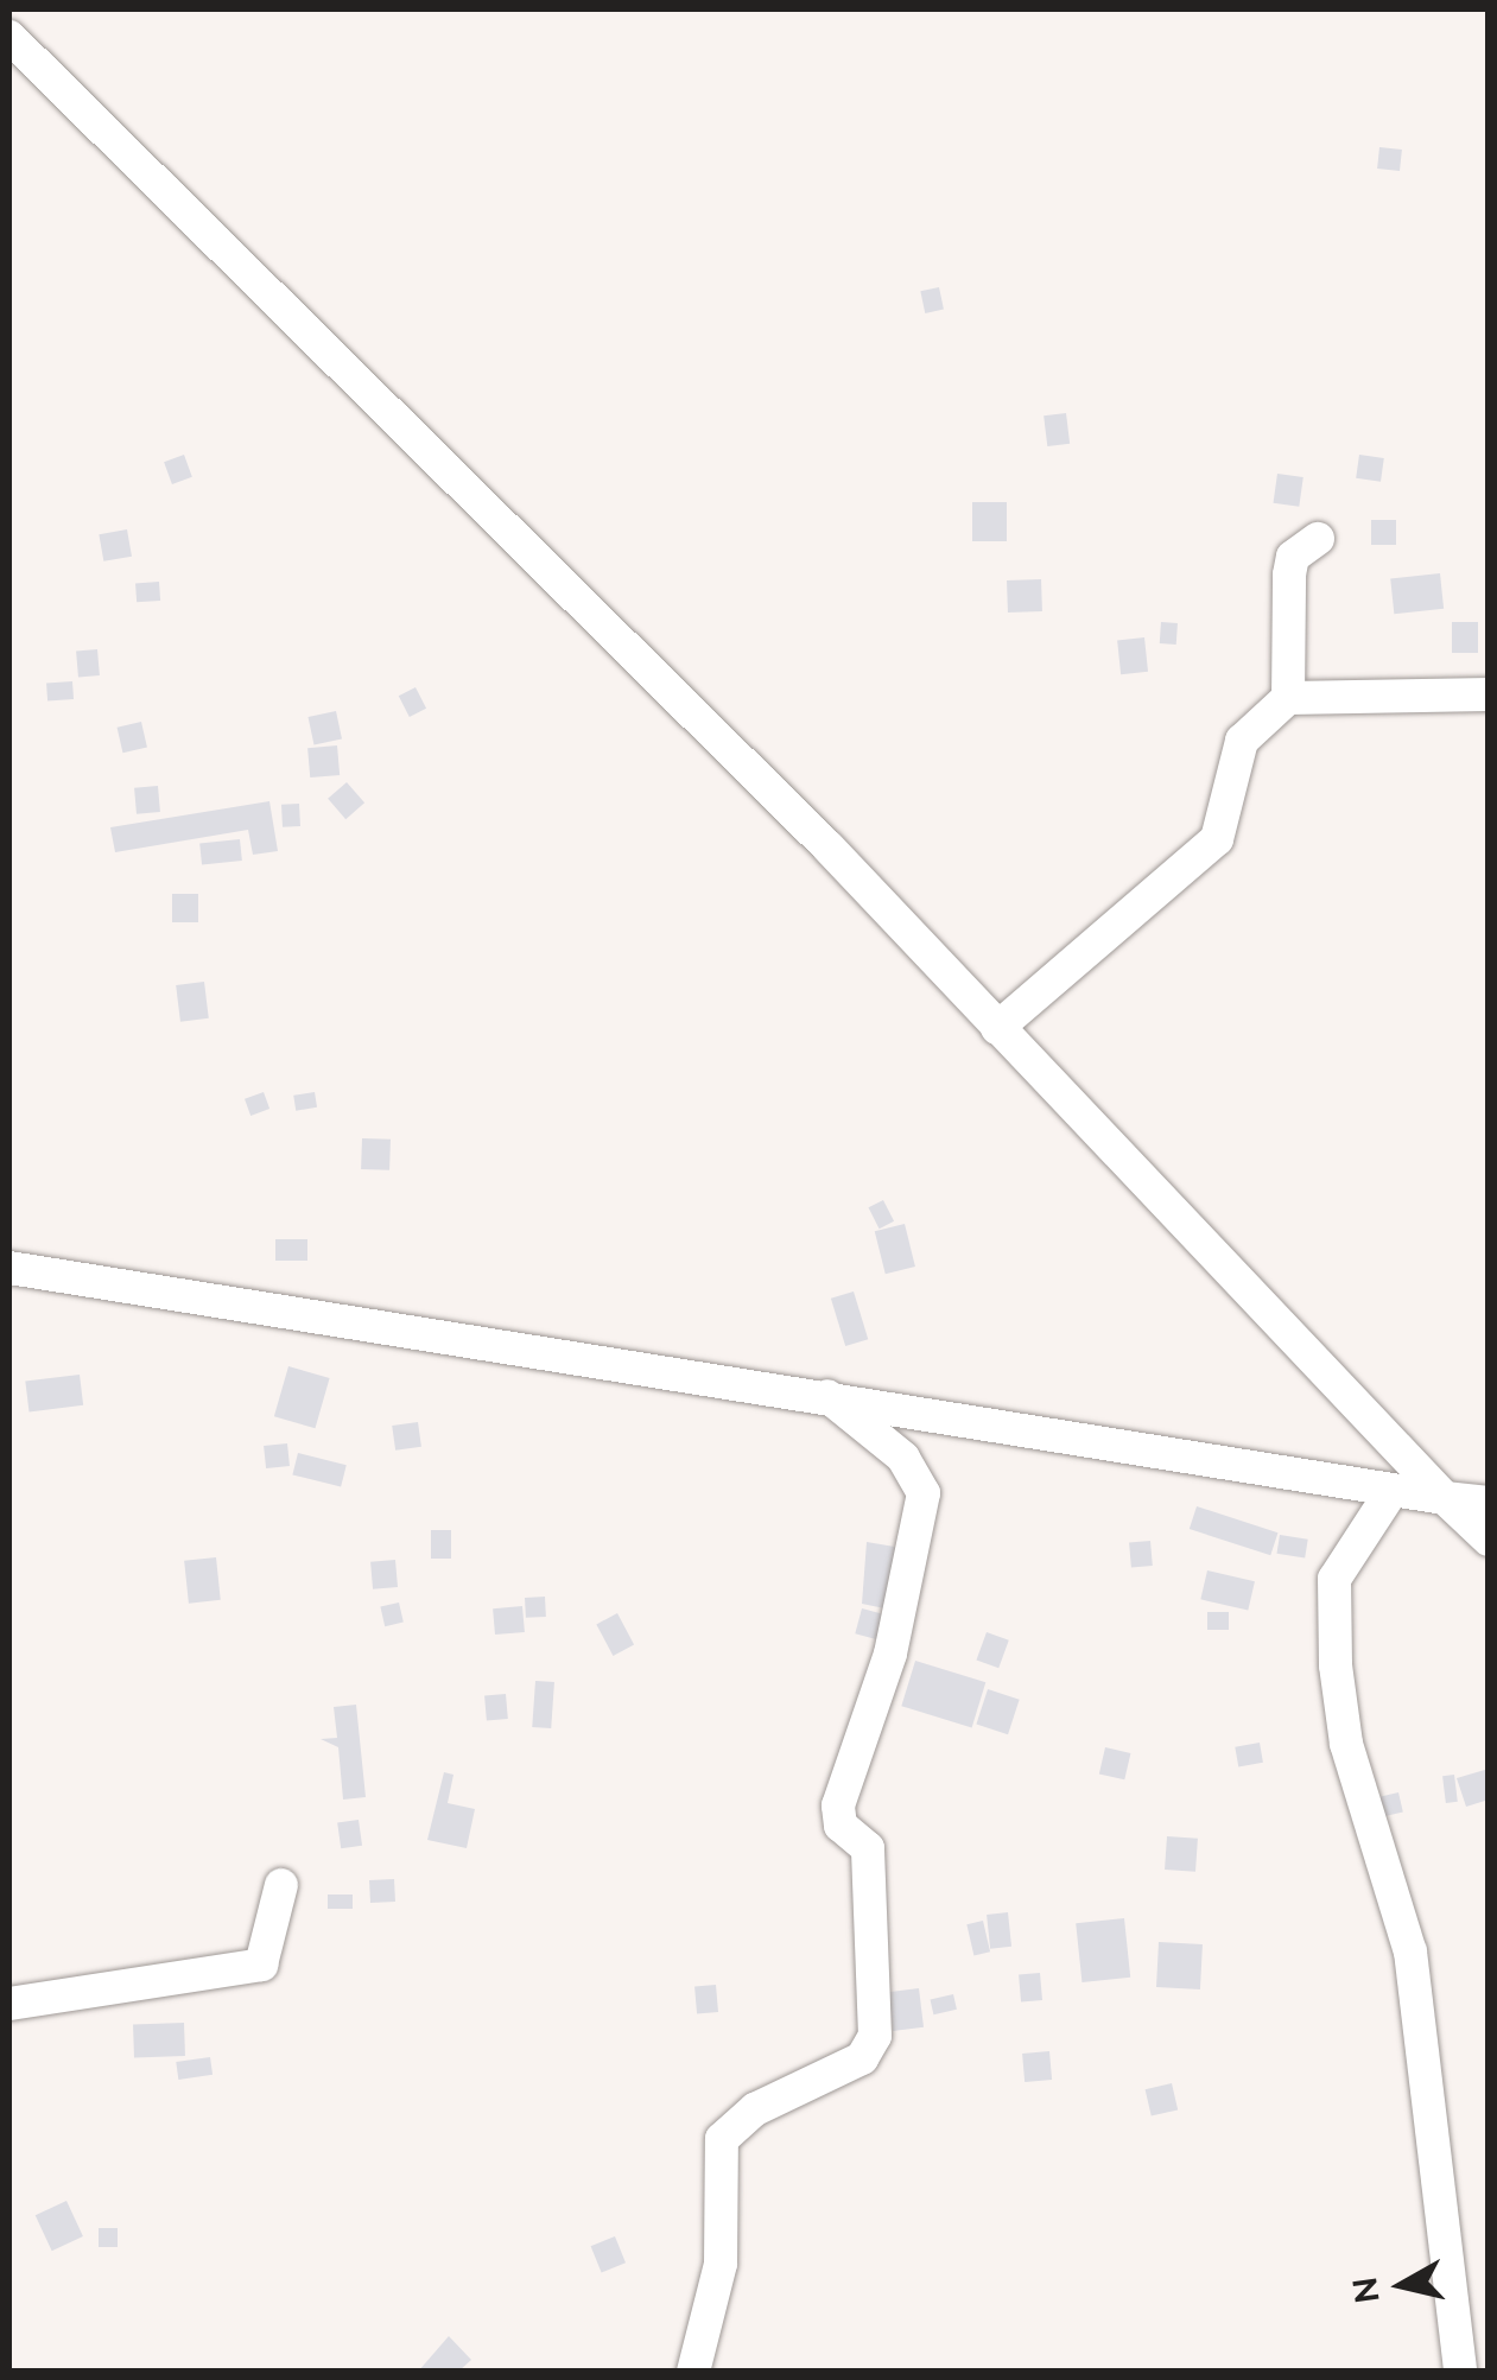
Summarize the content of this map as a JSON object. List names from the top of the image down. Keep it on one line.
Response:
{"north":"left"}
